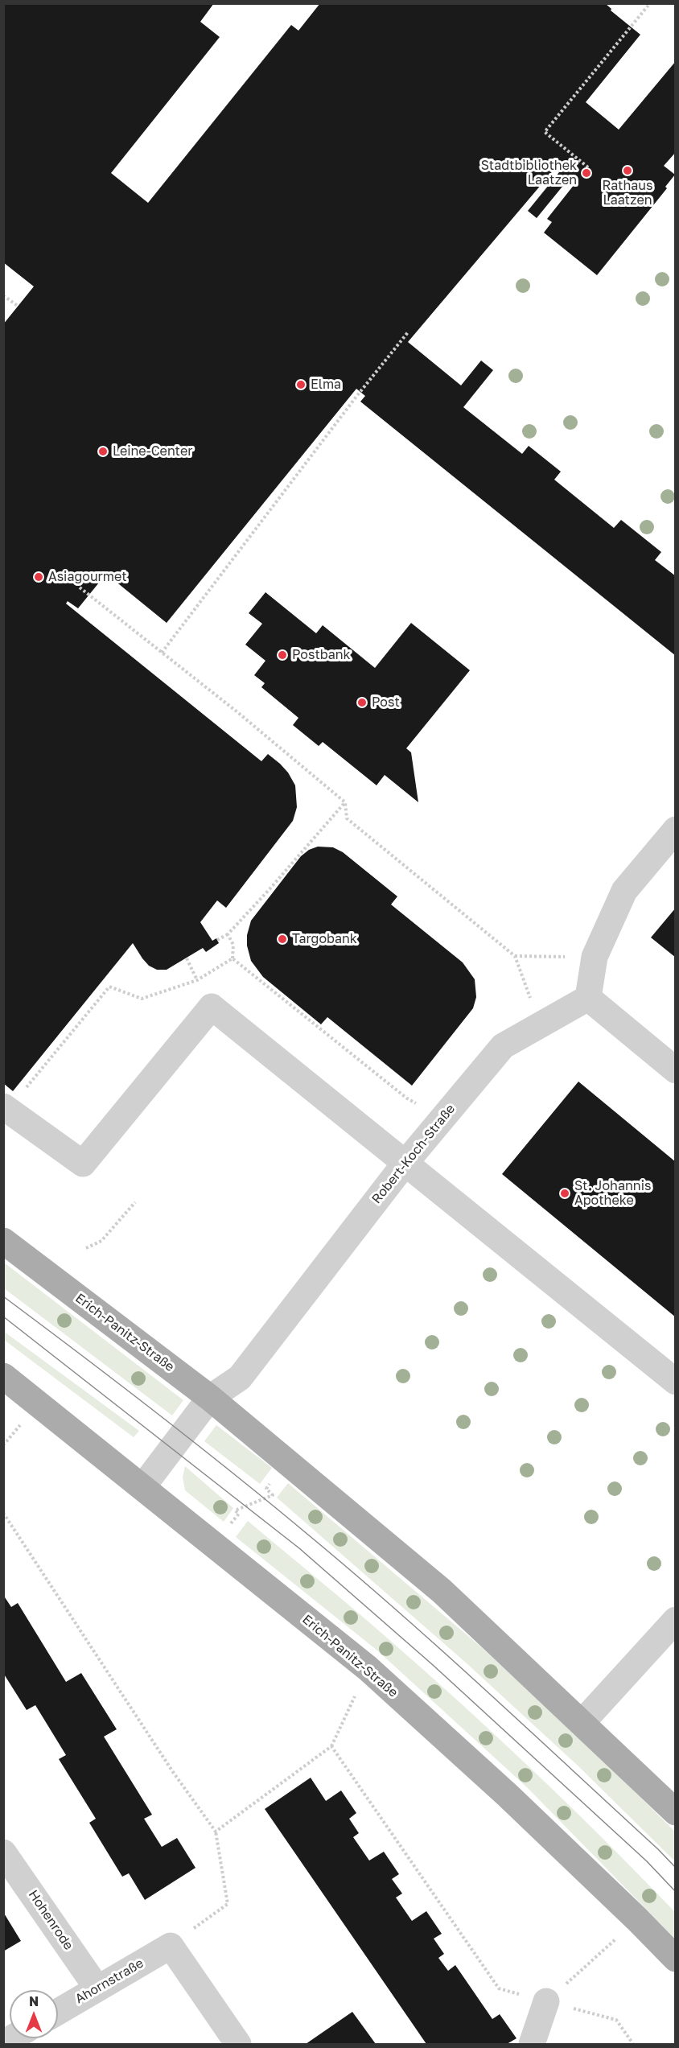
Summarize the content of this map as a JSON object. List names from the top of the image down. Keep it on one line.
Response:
{"streets":{"main road":["Erich-Panitz-Straße"],"street":["Robert-Koch-Straße","Hohenrode","Ahornstraße"]},"crossings":[["Robert-Koch-Straße","Erich-Panitz-Straße"],["Hohenrode","Ahornstraße"]],"places":["Rathaus Laatzen","Stadtbibliothek Laatzen","Elma","Leine-Center","Asiagourmet","Postbank","Post","Targobank","St. Johannis Apotheke"],"north":"top"}
